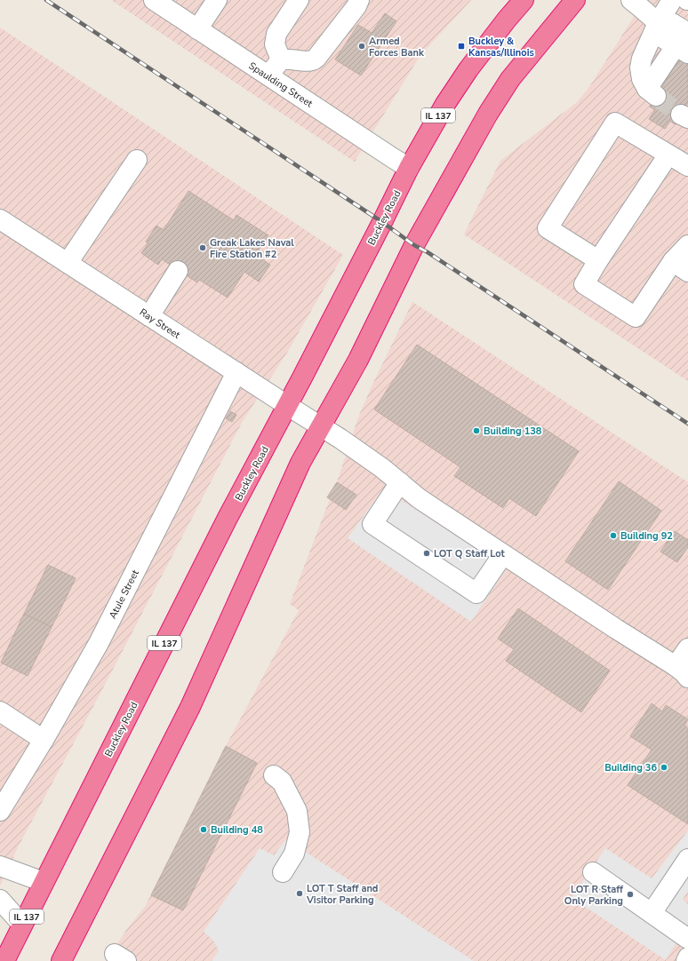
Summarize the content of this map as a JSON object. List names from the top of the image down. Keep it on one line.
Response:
{"streets":{"highway":["IL 137","Buckley Road"],"street":["Spaulding Street","Ray Street","Atule Street"]},"crossings":[["Spaulding Street","Buckley Road"],["Buckley Road","Ray Street"],["Ray Street","Atule Street"]],"places":{"other":["Armed Forces Bank","Greak Lakes Naval Fire Station #2","Building 138","Building 92","LOT Q Staff Lot","Building 36","Building 48","LOT T Staff and Visitor Parking","LOT R Staff Only Parking"],"transit":["Buckley & Kansas/Illinois"]}}
